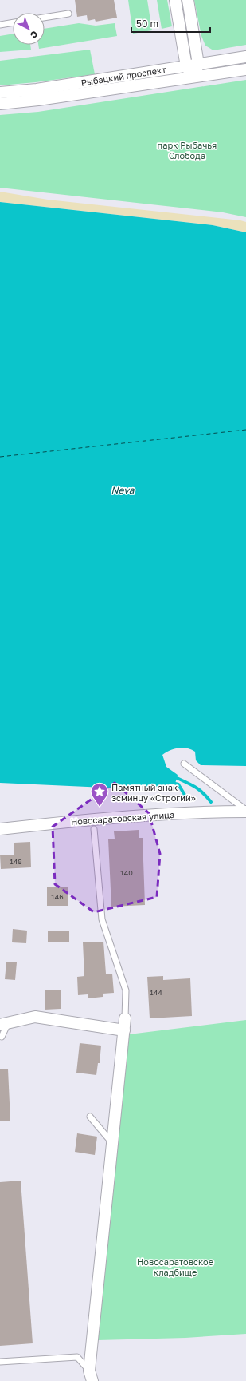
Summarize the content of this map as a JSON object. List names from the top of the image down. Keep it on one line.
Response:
{"streets":{"street":["Рыбацкий проспект","Новосаратовская улица"]},"water":["Neva"],"parks":["парк Рыбачья Слобода","Новосаратовское кладбище"],"places":{"place":["Памятный знак эсминцу «Строгий»"]},"house_numbers":["148","140","146","144"],"scale_bar":"50 m","north":"bottom right"}
